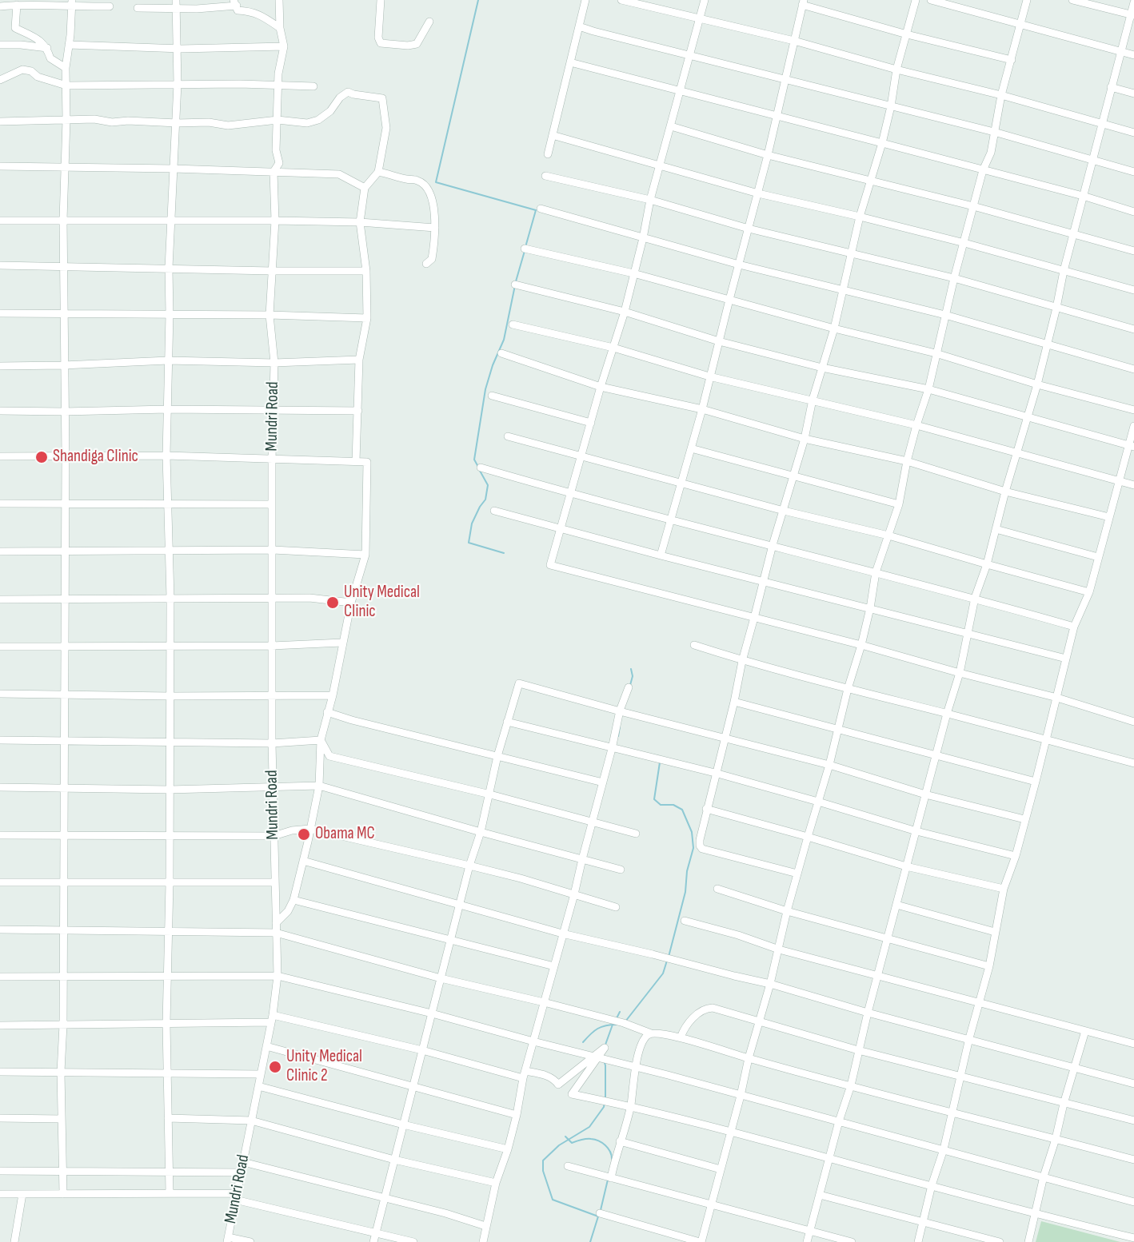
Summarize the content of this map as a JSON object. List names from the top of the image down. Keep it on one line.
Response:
{"streets":{"street":["Mundri Road"]},"places":["Shandiga Clinic","Unity Medical Clinic","Obama MC","Unity Medical Clinic 2"]}
